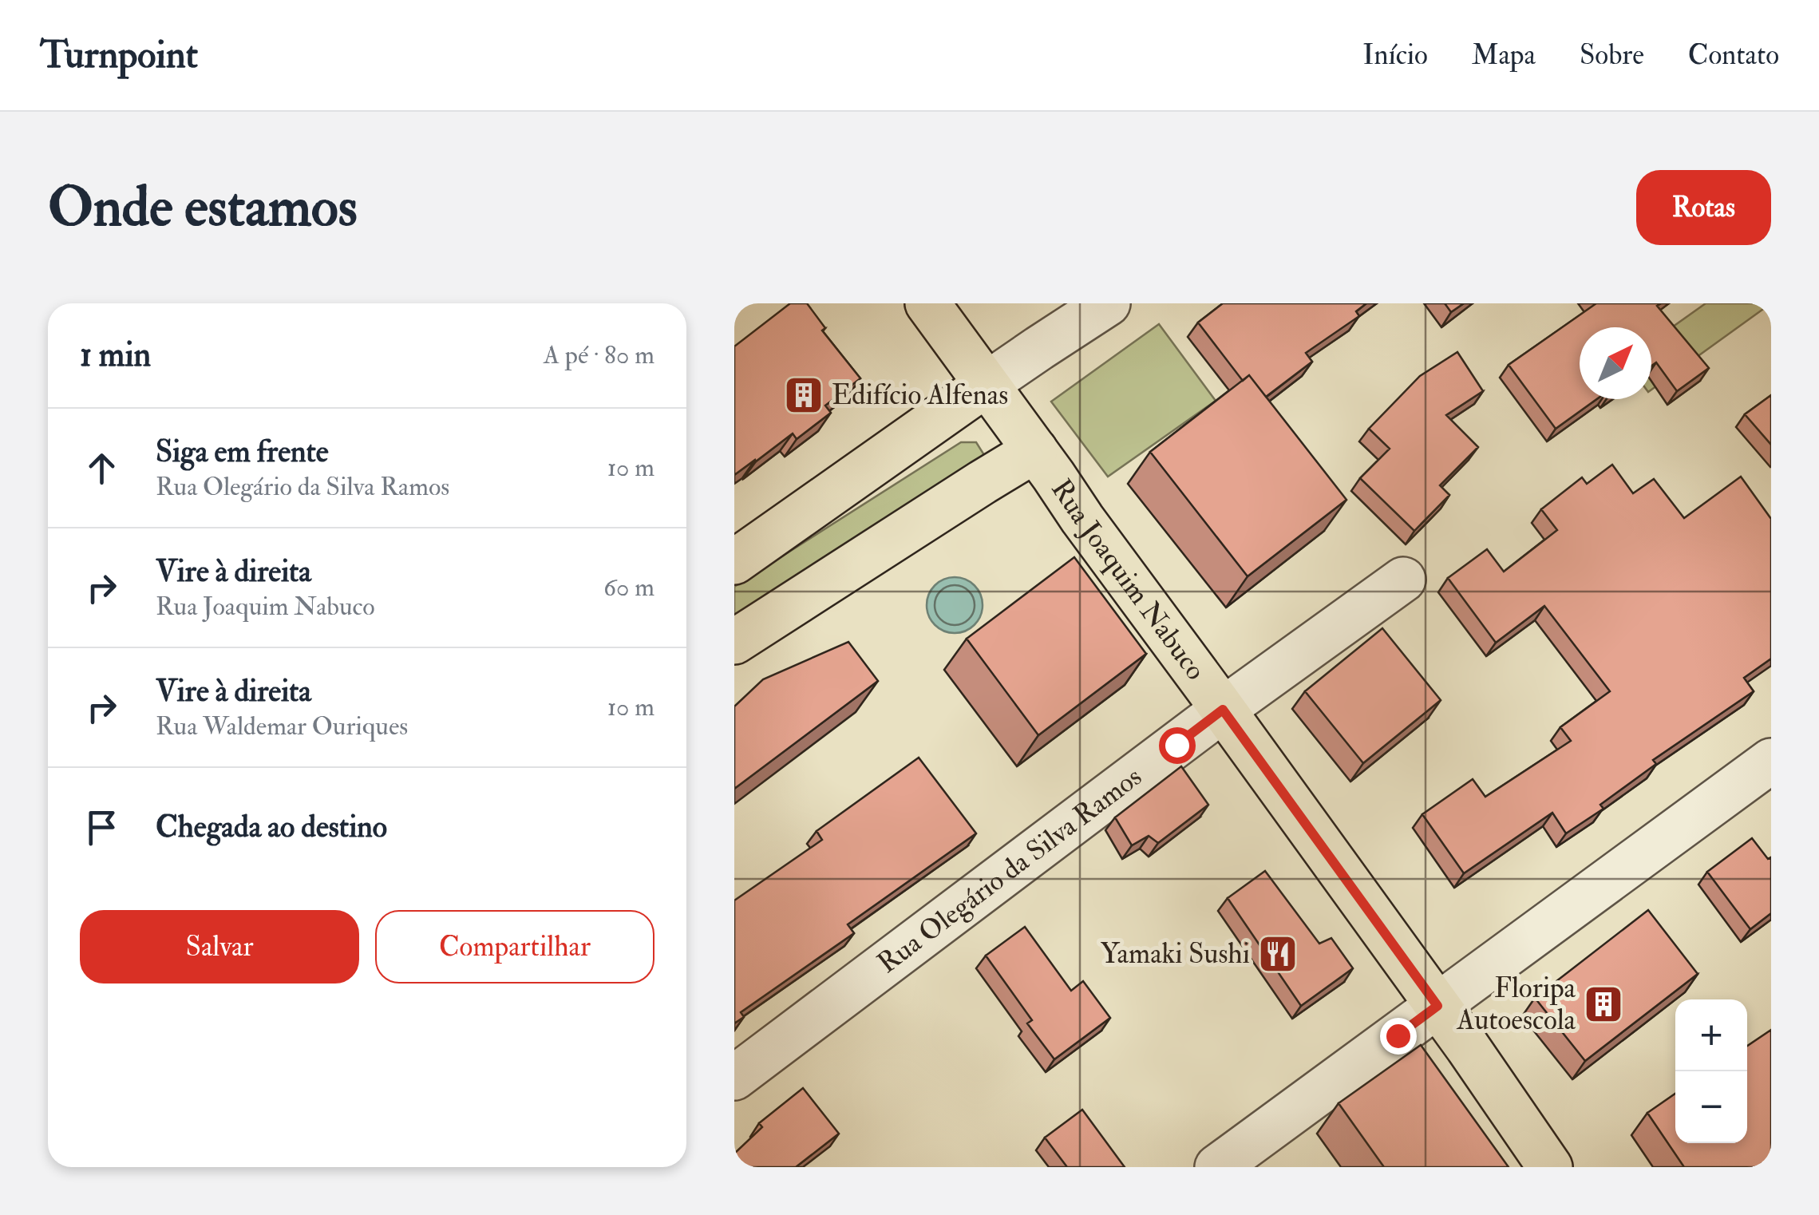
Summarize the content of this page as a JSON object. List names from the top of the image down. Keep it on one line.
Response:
{"streets":{"main road":["Rua Joaquim Nabuco"],"street":["Rua Olegário da Silva Ramos"]},"crossings":[["Rua Joaquim Nabuco","Rua Olegário da Silva Ramos"]],"places":{"building":["Edifício Alfenas","Floripa Autoescola"],"restaurant":["Yamaki Sushi"]},"north":"top right","page":{"header":"Turnpoint","nav":["Início","Mapa","Sobre","Contato"],"buttons":["Rotas",["Salvar","Compartilhar"]],"title":"Onde estamos","heading":["1 min","A pé · 80 m"],"list":[["Siga em frente","Rua Olegário da Silva Ramos","10 m"],["Vire à direita","Rua Joaquim Nabuco","60 m"],["Vire à direita","Rua Waldemar Ouriques","10 m"],"Chegada ao destino"],"map_buttons":["+","−"]}}
